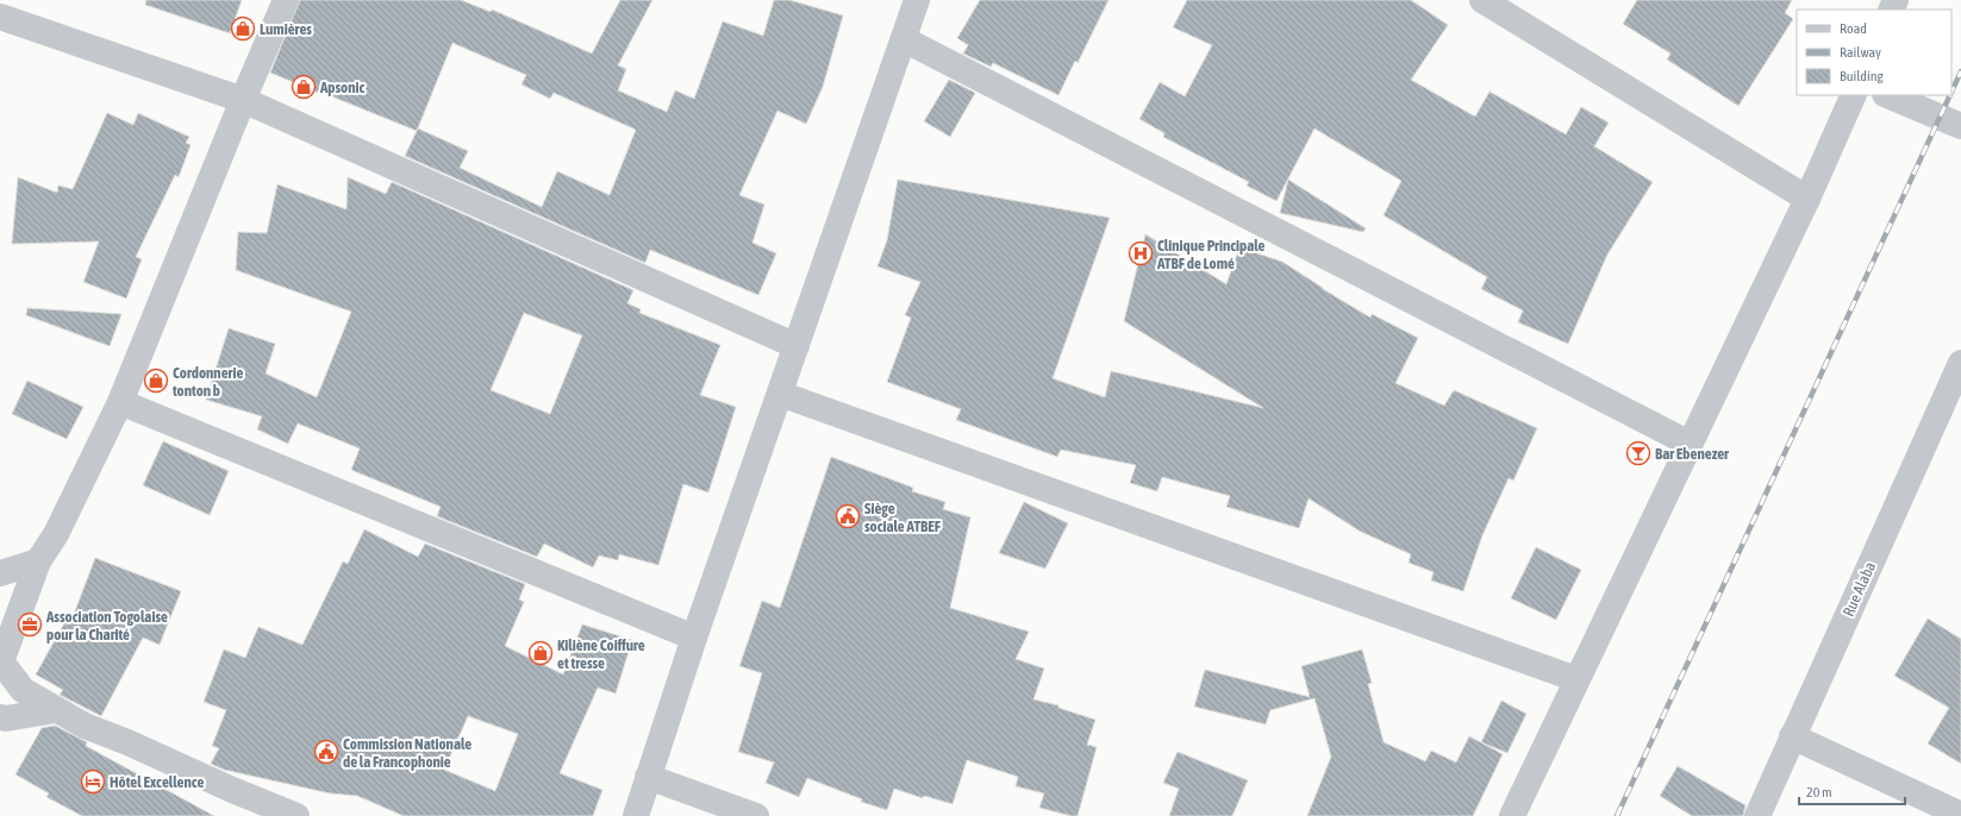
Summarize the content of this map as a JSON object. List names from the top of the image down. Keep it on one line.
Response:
{"streets":{"street":["Rue Alaba"]},"places":{"shop":["Lumières","Apsonic","Cordonnerie tonton b","Kiliène Coiffure et tresse"],"hospital":["Clinique Principale ATBF de Lomé"],"bar":["Bar Ebenezer"],"public building":["Siège sociale ATBEF","Commission Nationale de la Francophonie"],"office":["Association Togolaise pour la Charité"],"hotel":["Hôtel Excellence"]},"legend":["Road","Railway","Building"],"scale_bar":"20 m"}
